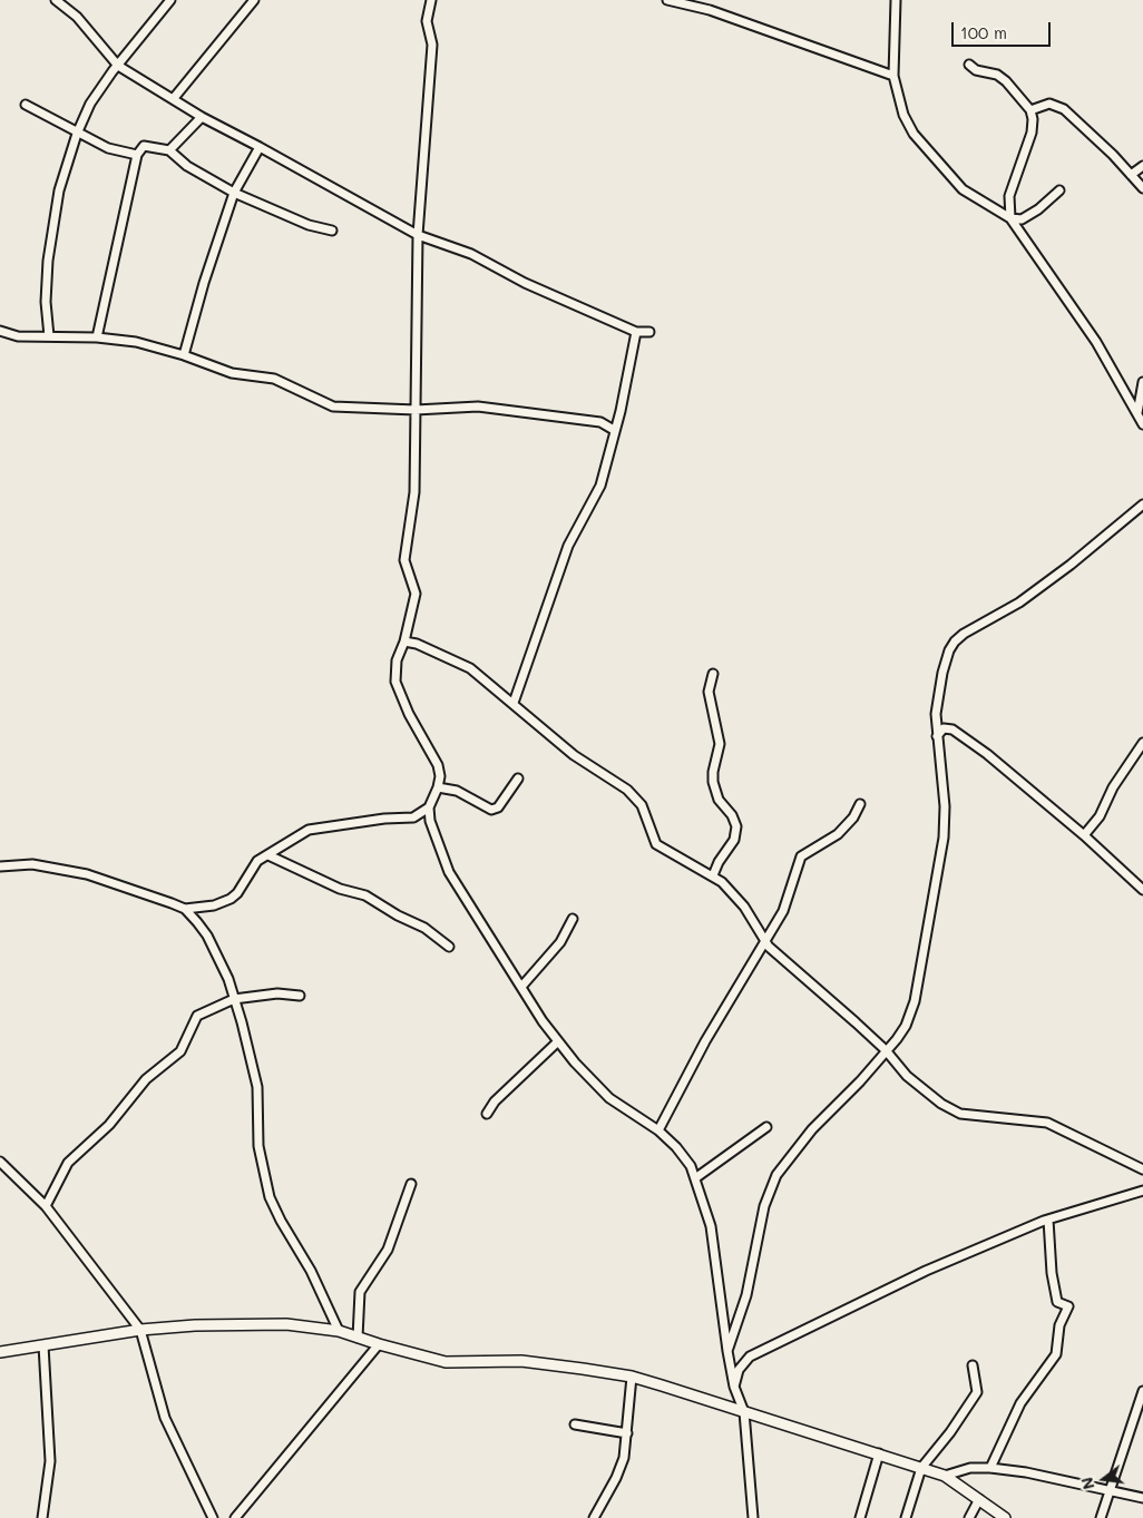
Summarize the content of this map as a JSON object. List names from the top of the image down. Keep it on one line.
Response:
{"scale_bar":"100 m","north":"left"}
